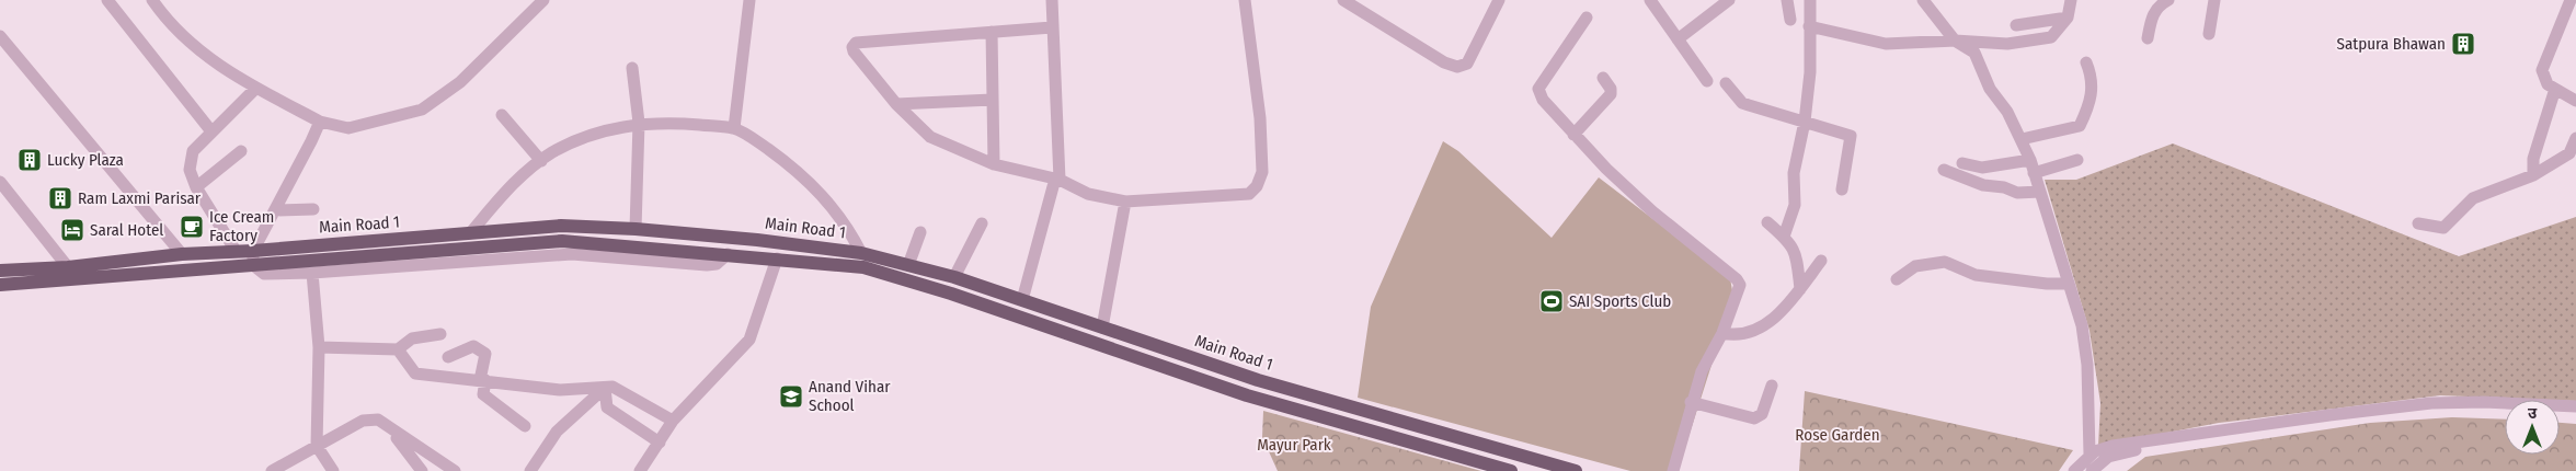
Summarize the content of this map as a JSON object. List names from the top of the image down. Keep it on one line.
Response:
{"streets":{"main road":["Main Road 1"]},"parks":["Rose Garden","Mayur Park"],"places":{"building":["Satpura Bhawan","Lucky Plaza","Ram Laxmi Parisar"],"cafe":["Ice Cream Factory"],"hotel":["Saral Hotel"],"sports":["SAI Sports Club"],"school or university":["Anand Vihar School"]},"north":"top"}
